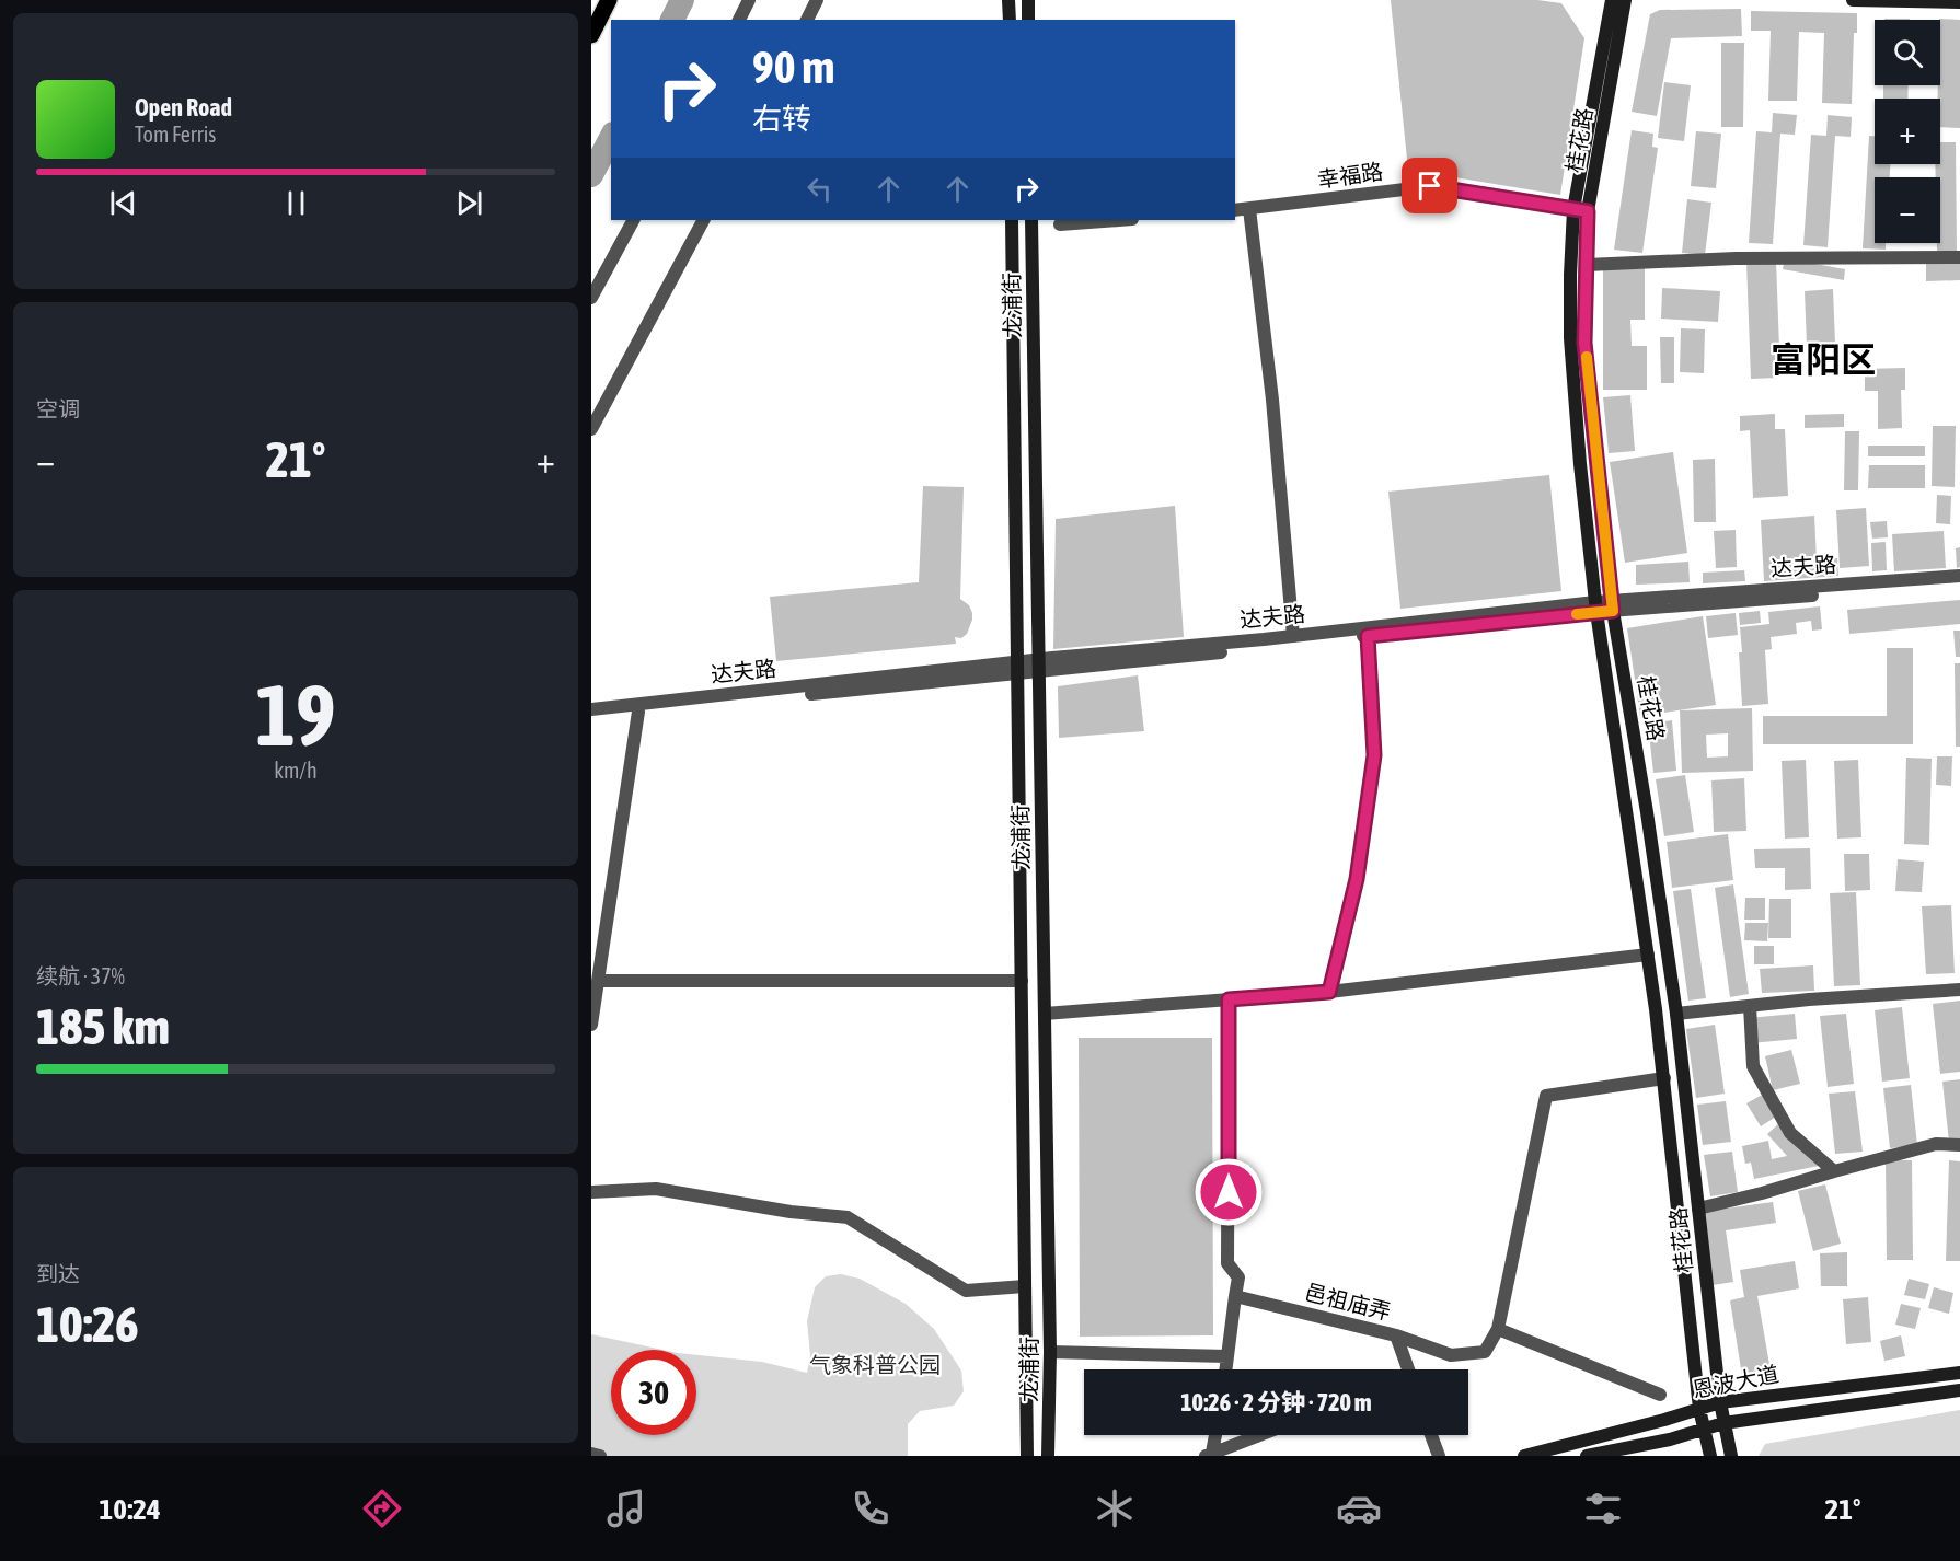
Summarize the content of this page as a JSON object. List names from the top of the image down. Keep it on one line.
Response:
{"streets":{"main road":["桂花路","龙浦街","恩波大道"],"street":["幸福路","达夫路","邑祖庙弄"]},"crossings":[["桂花路","幸福路"],["桂花路","达夫路"],["桂花路","恩波大道"],["龙浦街","达夫路"]],"districts":["富阳区"],"parks":["气象科普公园"],"page":{"map_buttons":["+","−"],"turn":["90 m","右转"],"song":["Open Road","Tom Ferris"],"tile":["空调",["19","km/h"],["续航 · 37%","185 km"],["到达","10:26"]],"heat":["−","21°","+"],"limit":"30","trip":"10:26 · 2 分钟 · 720 m","tabs":["10:24","21°"]}}
